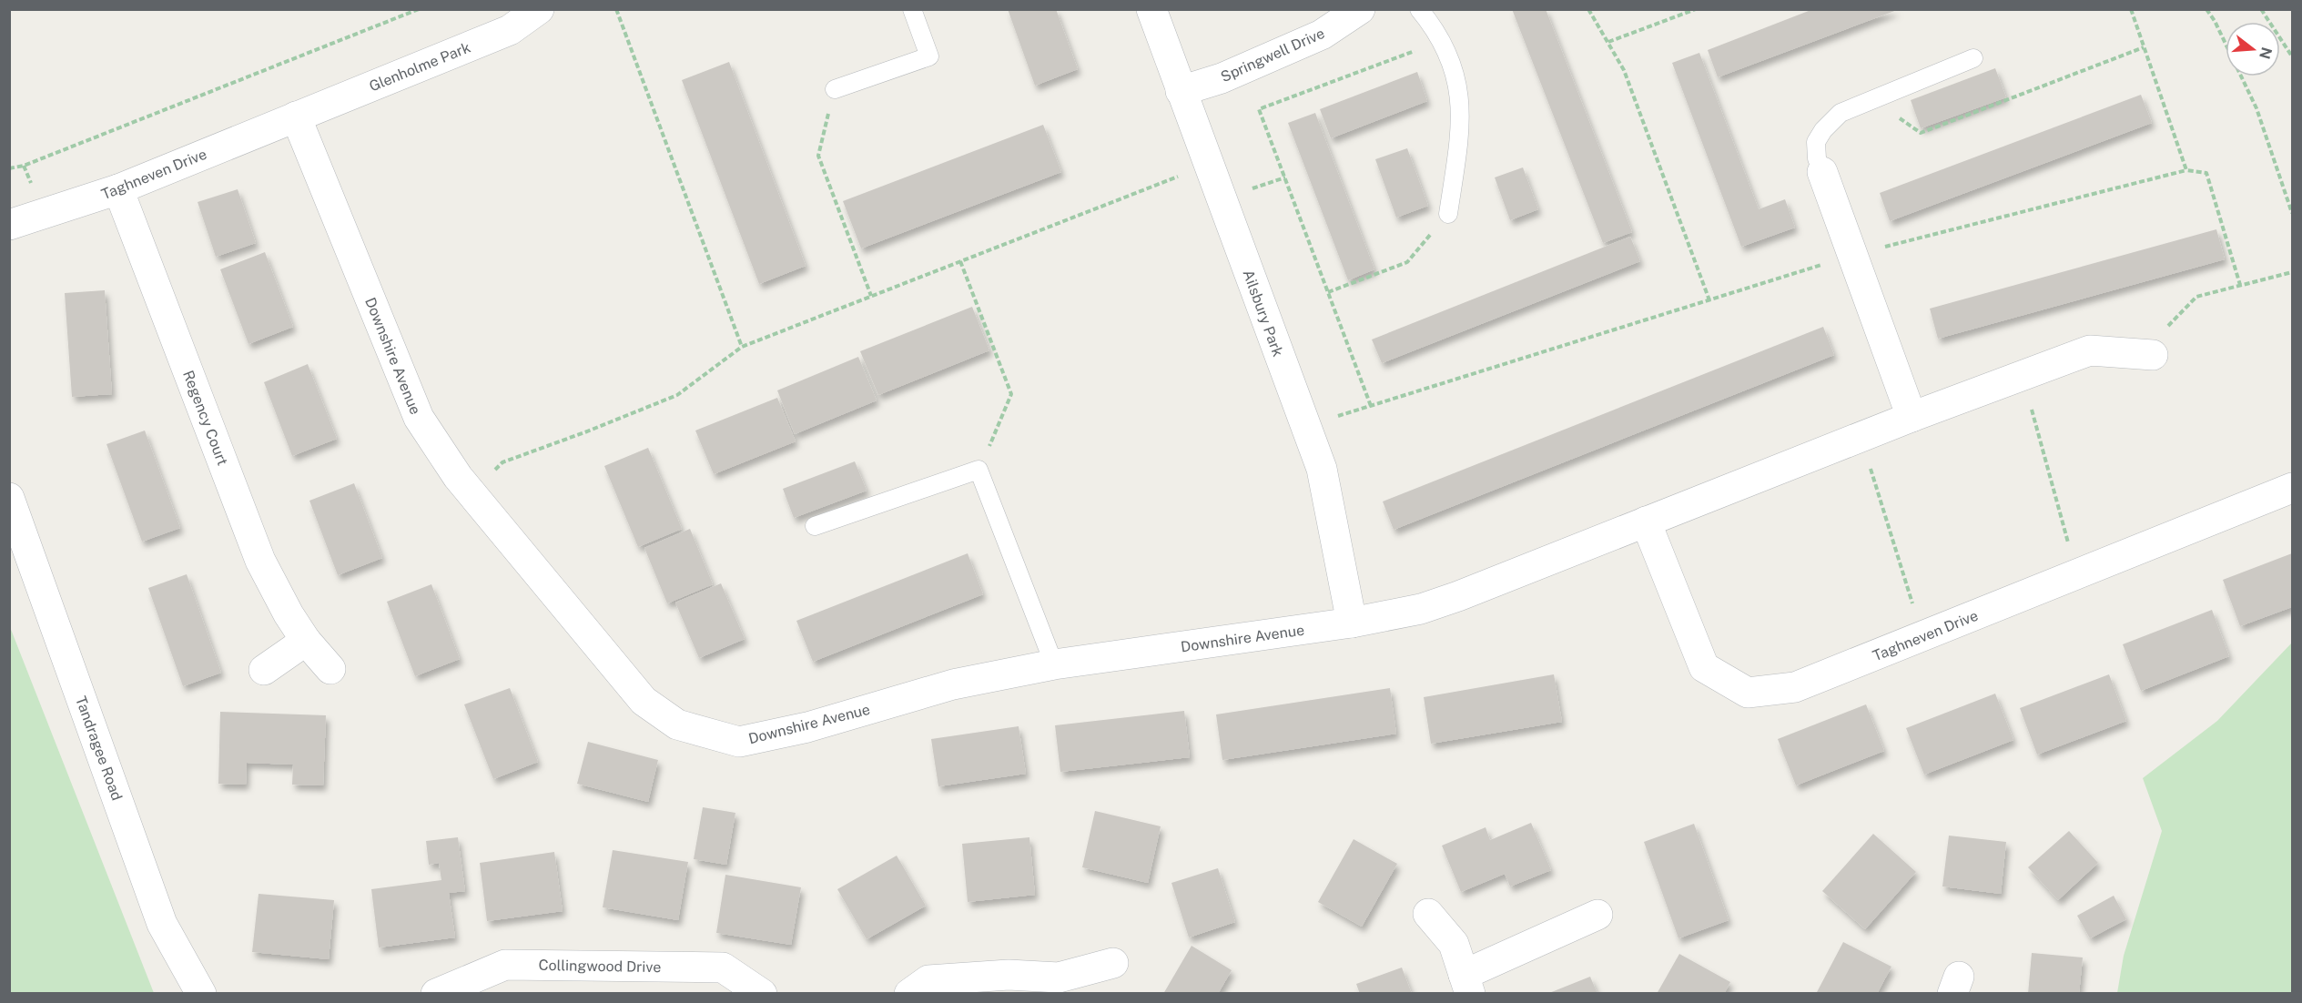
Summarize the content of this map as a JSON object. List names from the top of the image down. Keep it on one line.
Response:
{"streets":{"street":["Springwell Drive","Glenholme Park","Taghneven Drive","Ailsbury Park","Downshire Avenue","Regency Court","Tandragee Road","Collingwood Drive"]},"crossings":[["Springwell Drive","Ailsbury Park"],["Glenholme Park","Taghneven Drive"],["Glenholme Park","Downshire Avenue"],["Taghneven Drive","Downshire Avenue"],["Taghneven Drive","Regency Court"],["Ailsbury Park","Downshire Avenue"]],"north":"right"}
